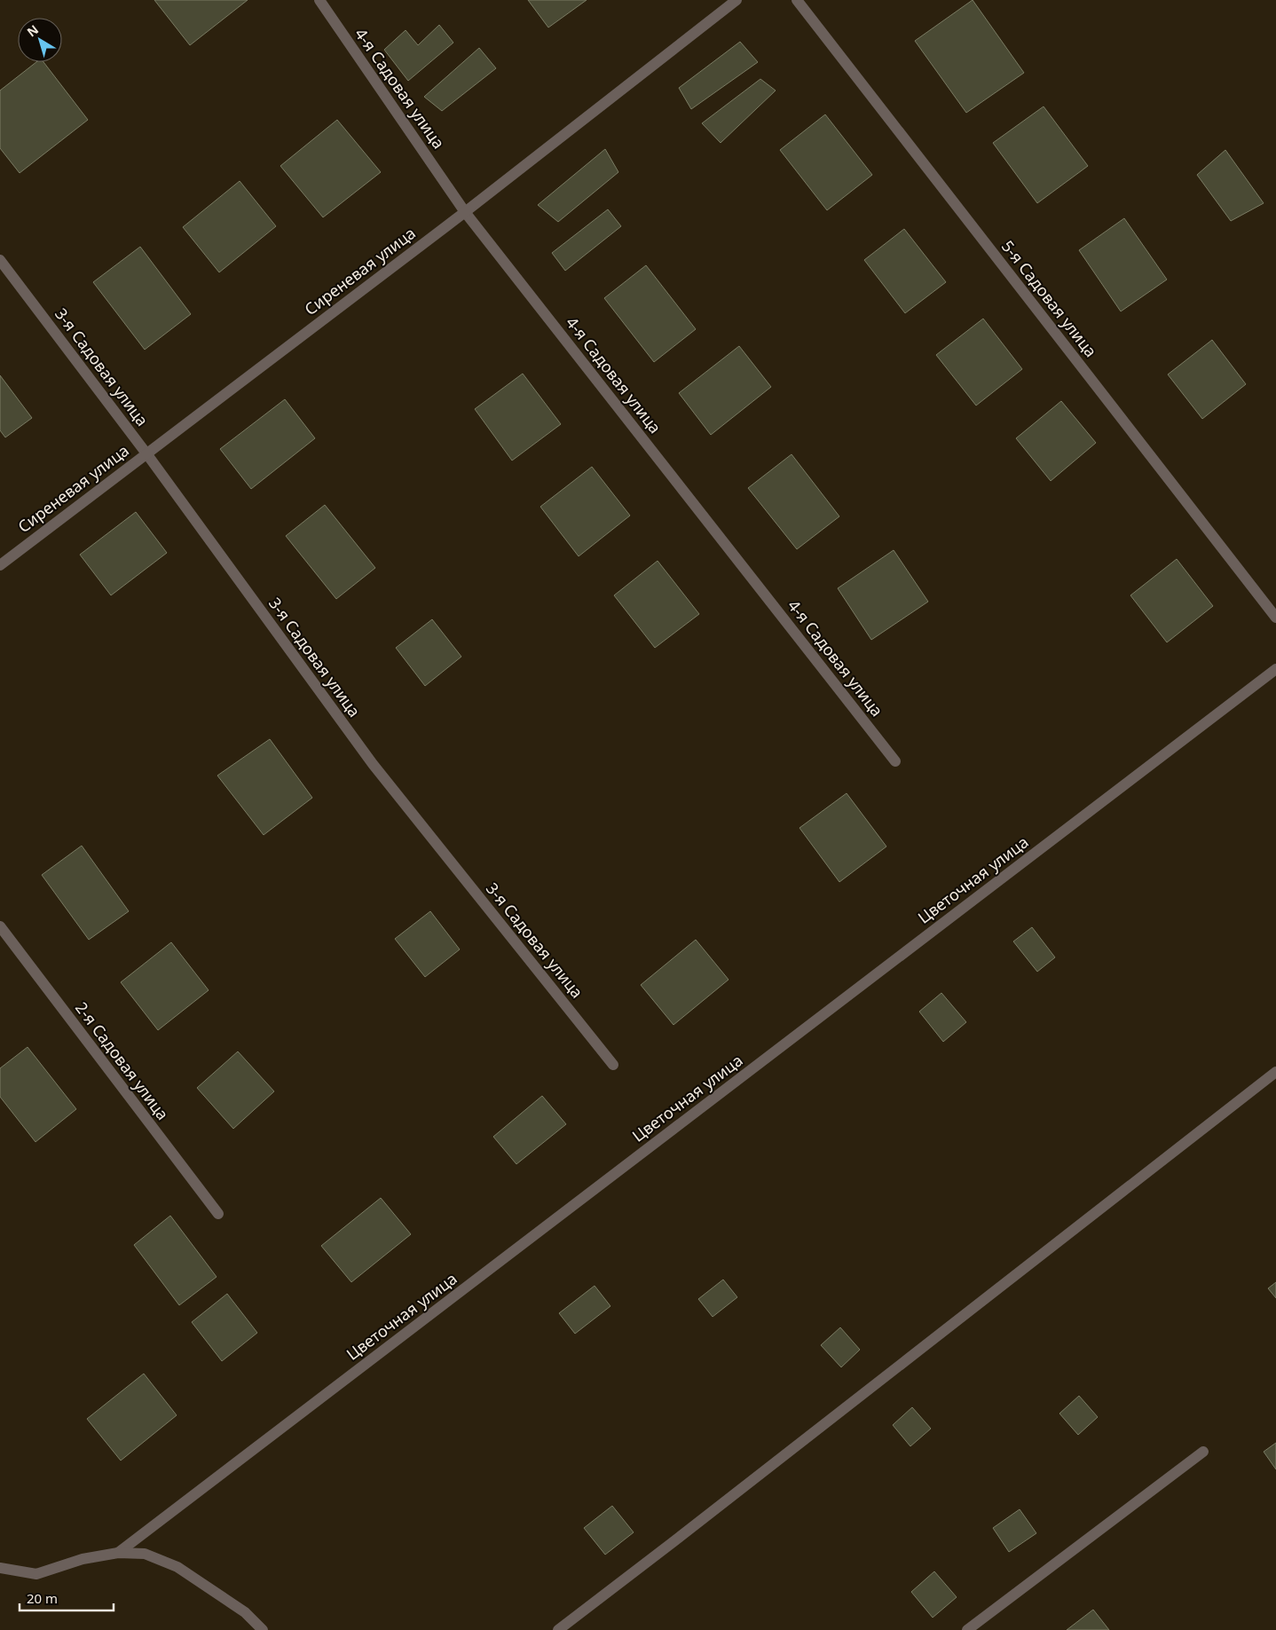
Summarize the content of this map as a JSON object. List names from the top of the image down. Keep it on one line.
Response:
{"streets":{"street":["4-я Садовая улица","Сиреневая улица","5-я Садовая улица","3-я Садовая улица","Цветочная улица","2-я Садовая улица"]},"crossings":[["4-я Садовая улица","Сиреневая улица"],["Сиреневая улица","3-я Садовая улица"]],"scale_bar":"20 m","north":"top left"}
